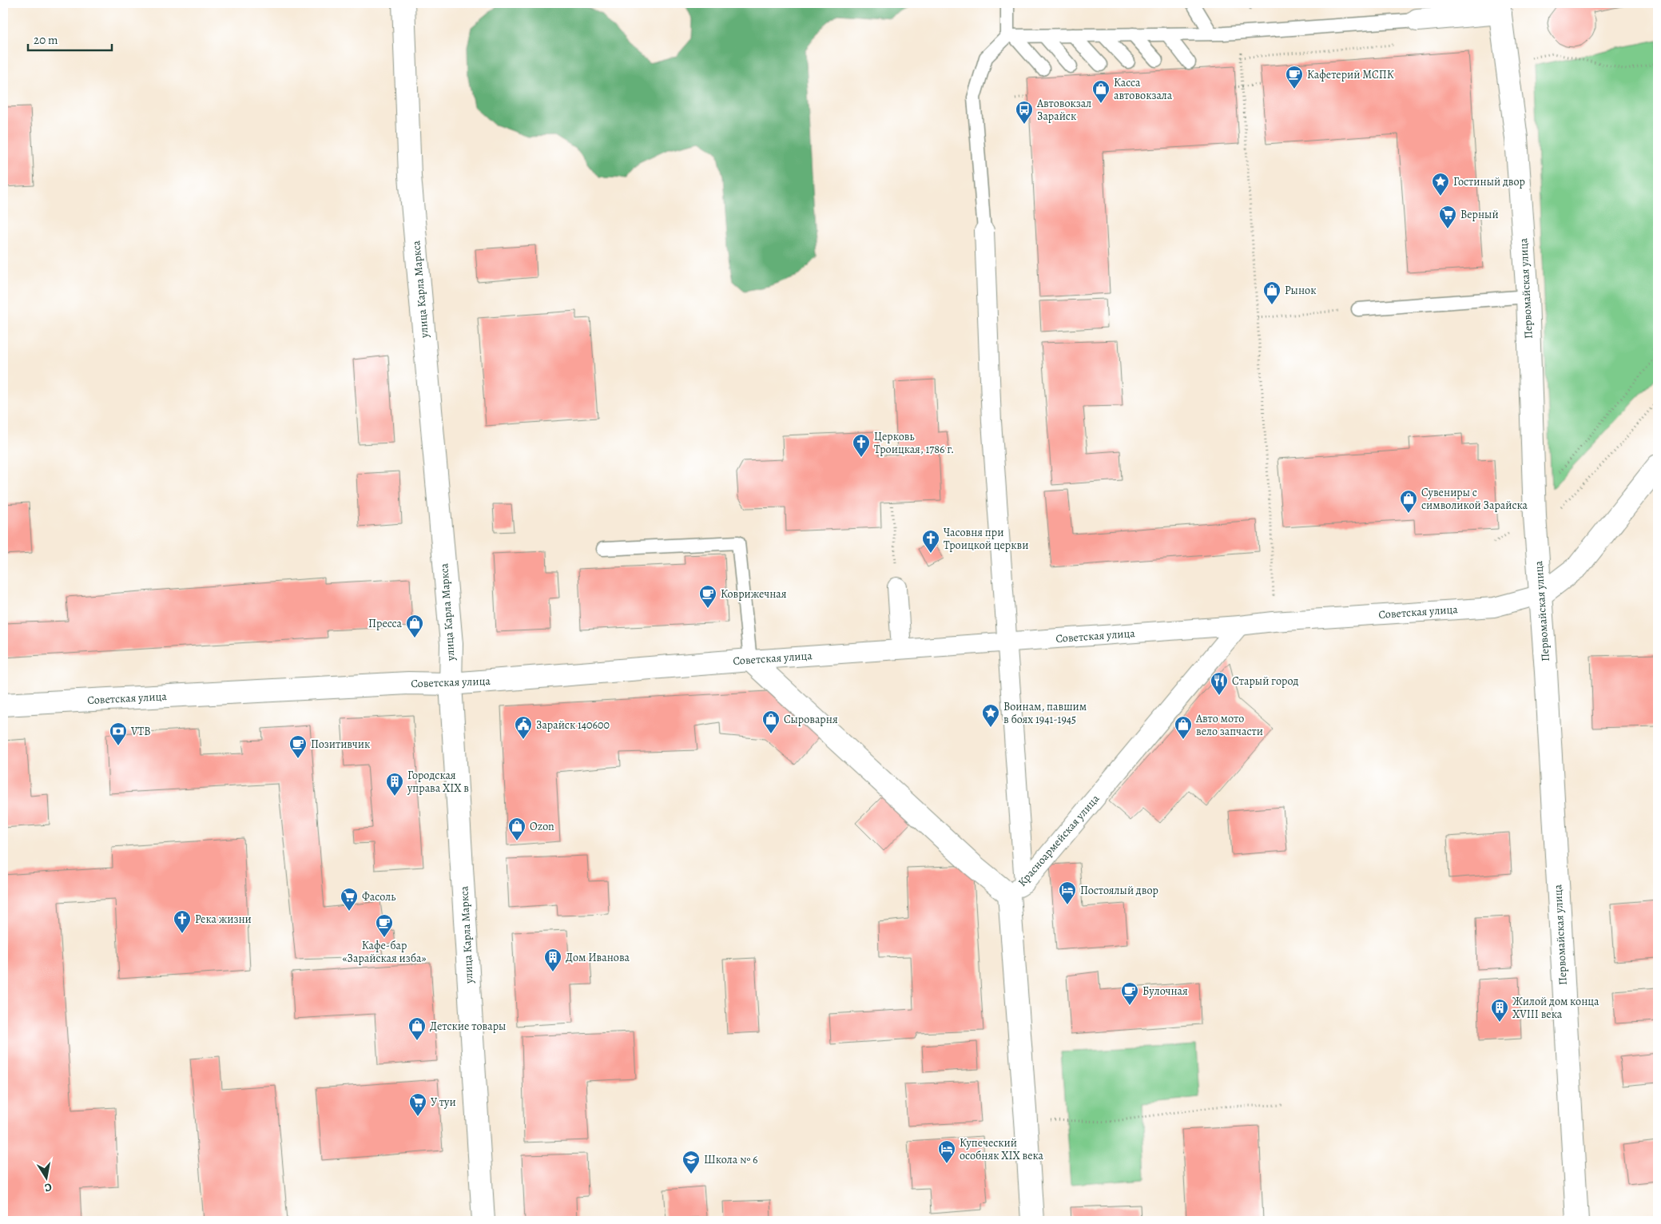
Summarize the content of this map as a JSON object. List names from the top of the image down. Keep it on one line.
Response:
{"streets":{"street":["Первомайская улица","улица Карла Маркса","Советская улица","Красноармейская улица"]},"crossings":[["Первомайская улица","Советская улица"],["улица Карла Маркса","Советская улица"],["Советская улица","Красноармейская улица"]],"places":{"cafe":["Кафетерий МСПК","Коврижечная","Позитивчик","Кафе-бар «Зарайская изба»","Булочная"],"shop":["Касса автовокзала","Рынок","Сувениры с символикой Зарайска","Пресса","Сыроварня","Авто мото вело запчасти","Ozon","Детские товары"],"bus stop":["Автовокзал Зарайск"],"place":["Гостиный двор","Воинам, павшим в боях 1941-1945"],"supermarket":["Верный","Фасоль","У туи"],"church":["Церковь Троицкая, 1786 г.","Часовня при Троицкой церкви","Река жизни"],"restaurant":["Старый город"],"public building":["Зарайск 140600"],"bank":["VTB"],"building":["Городская управа XIX в","Дом Иванова","Жилой дом конца XVIII века"],"hotel":["Постоялый двор","Купеческий особняк XIX века"],"school or university":["Школа № 6"]},"scale_bar":"20 m","north":"bottom"}
